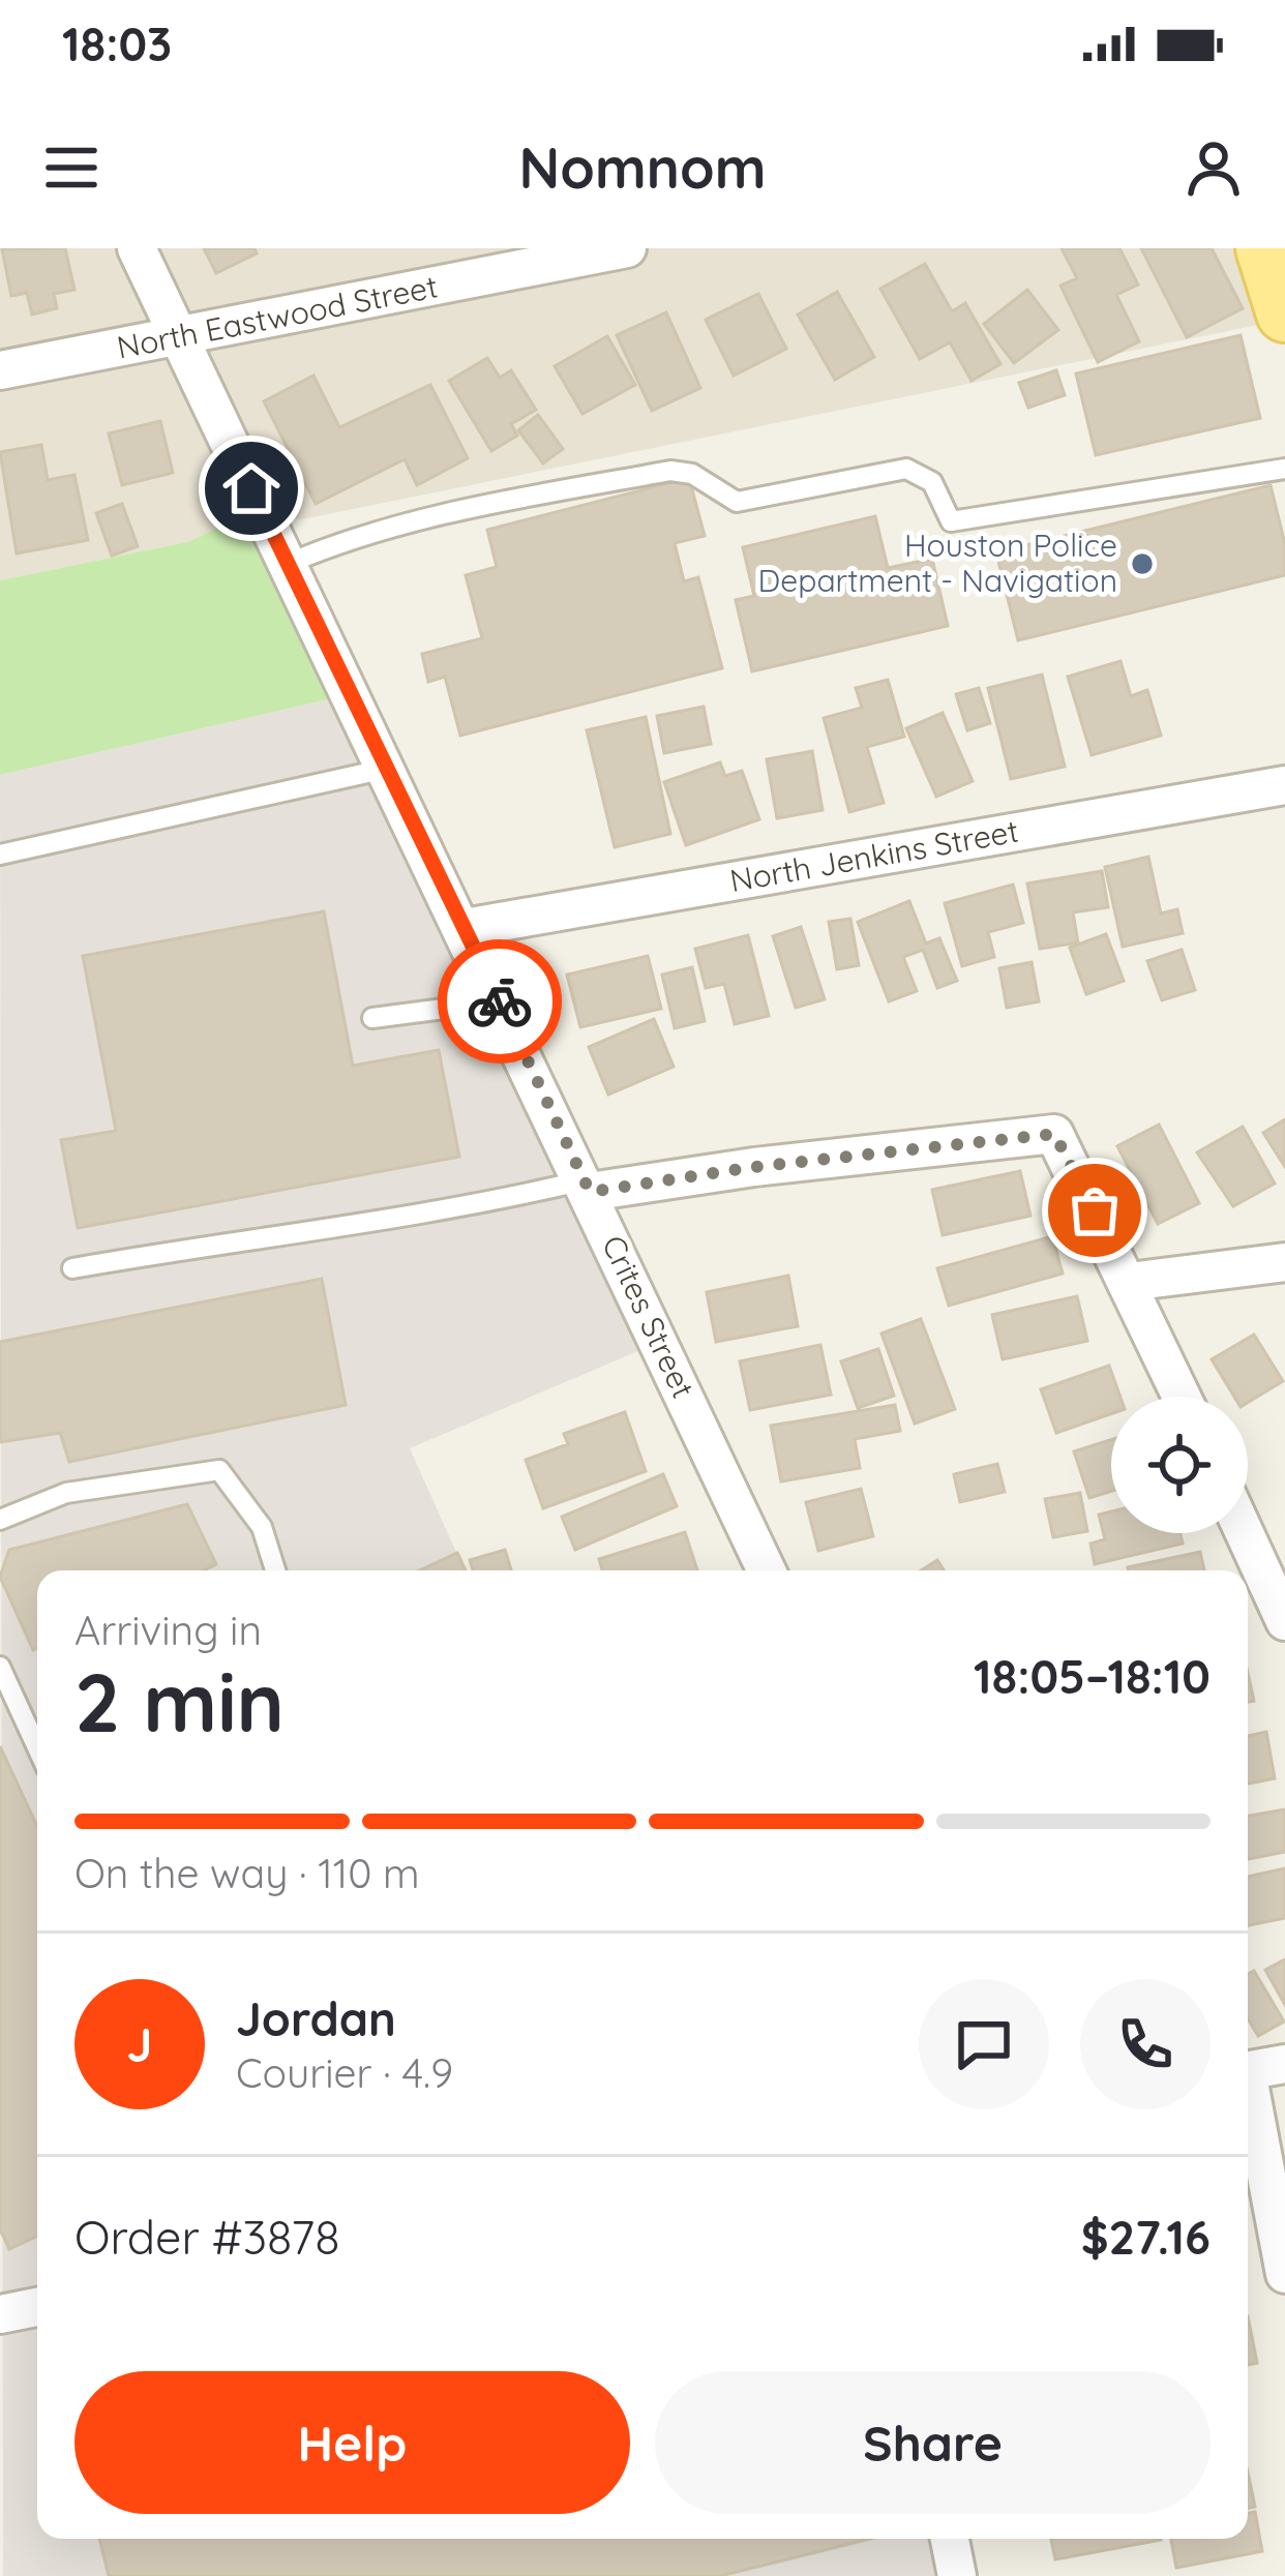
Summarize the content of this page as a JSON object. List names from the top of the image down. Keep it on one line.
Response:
{"streets":{"street":["North Eastwood Street","North Jenkins Street","Crites Street"]},"crossings":[["North Eastwood Street","Crites Street"],["North Jenkins Street","Crites Street"]],"places":["Houston Police Department - Navigation"],"page":{"status":"18:03","header":"Nomnom","heading":["2 min","Arriving in","18:05–18:10"],"panel":["Jordan","Courier · 4.9","Order #3878","$27.16"],"bar":"On the way · 110 m","round":"J","buttons":["Help","Share"]}}
